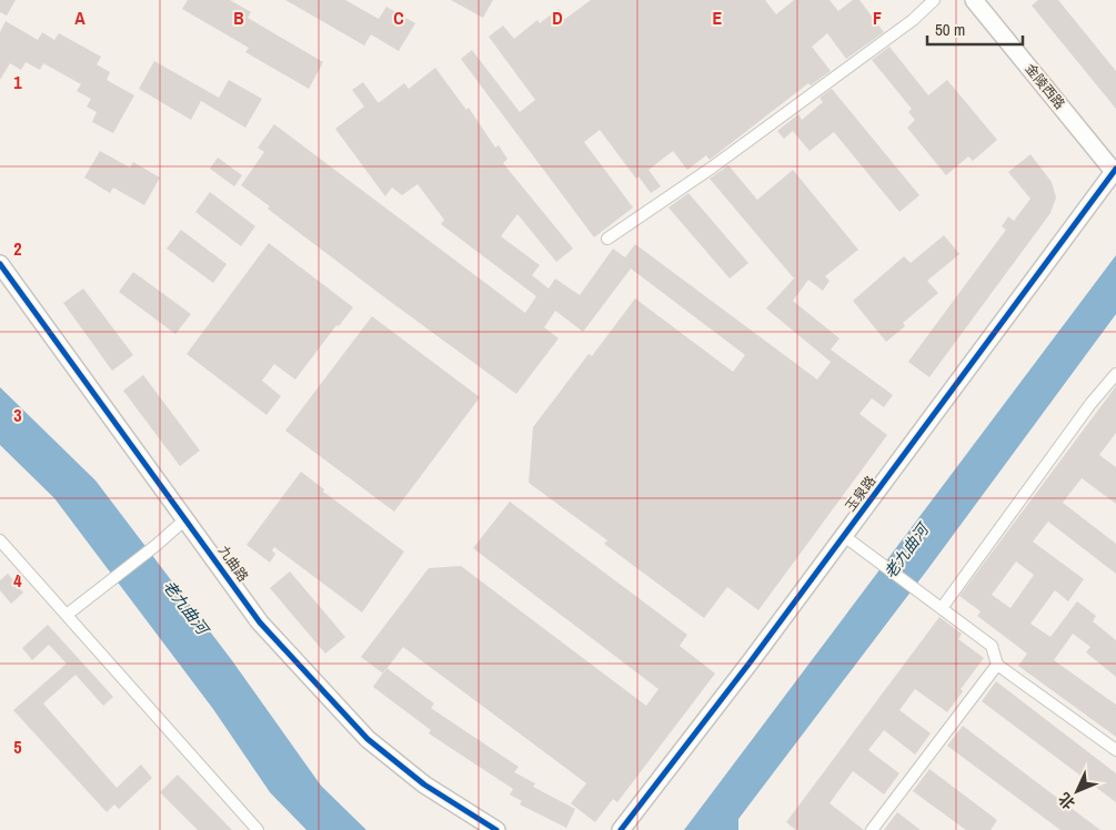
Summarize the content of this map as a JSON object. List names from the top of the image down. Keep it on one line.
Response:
{"streets":{"street":["金陵西路","玉泉路","九曲路"]},"crossings":[["金陵西路","玉泉路"]],"water":["老九曲河"],"scale_bar":"50 m","north":"bottom left","grid":{"columns":["A","B","C","D","E","F"],"rows":["1","2","3","4","5"]}}
